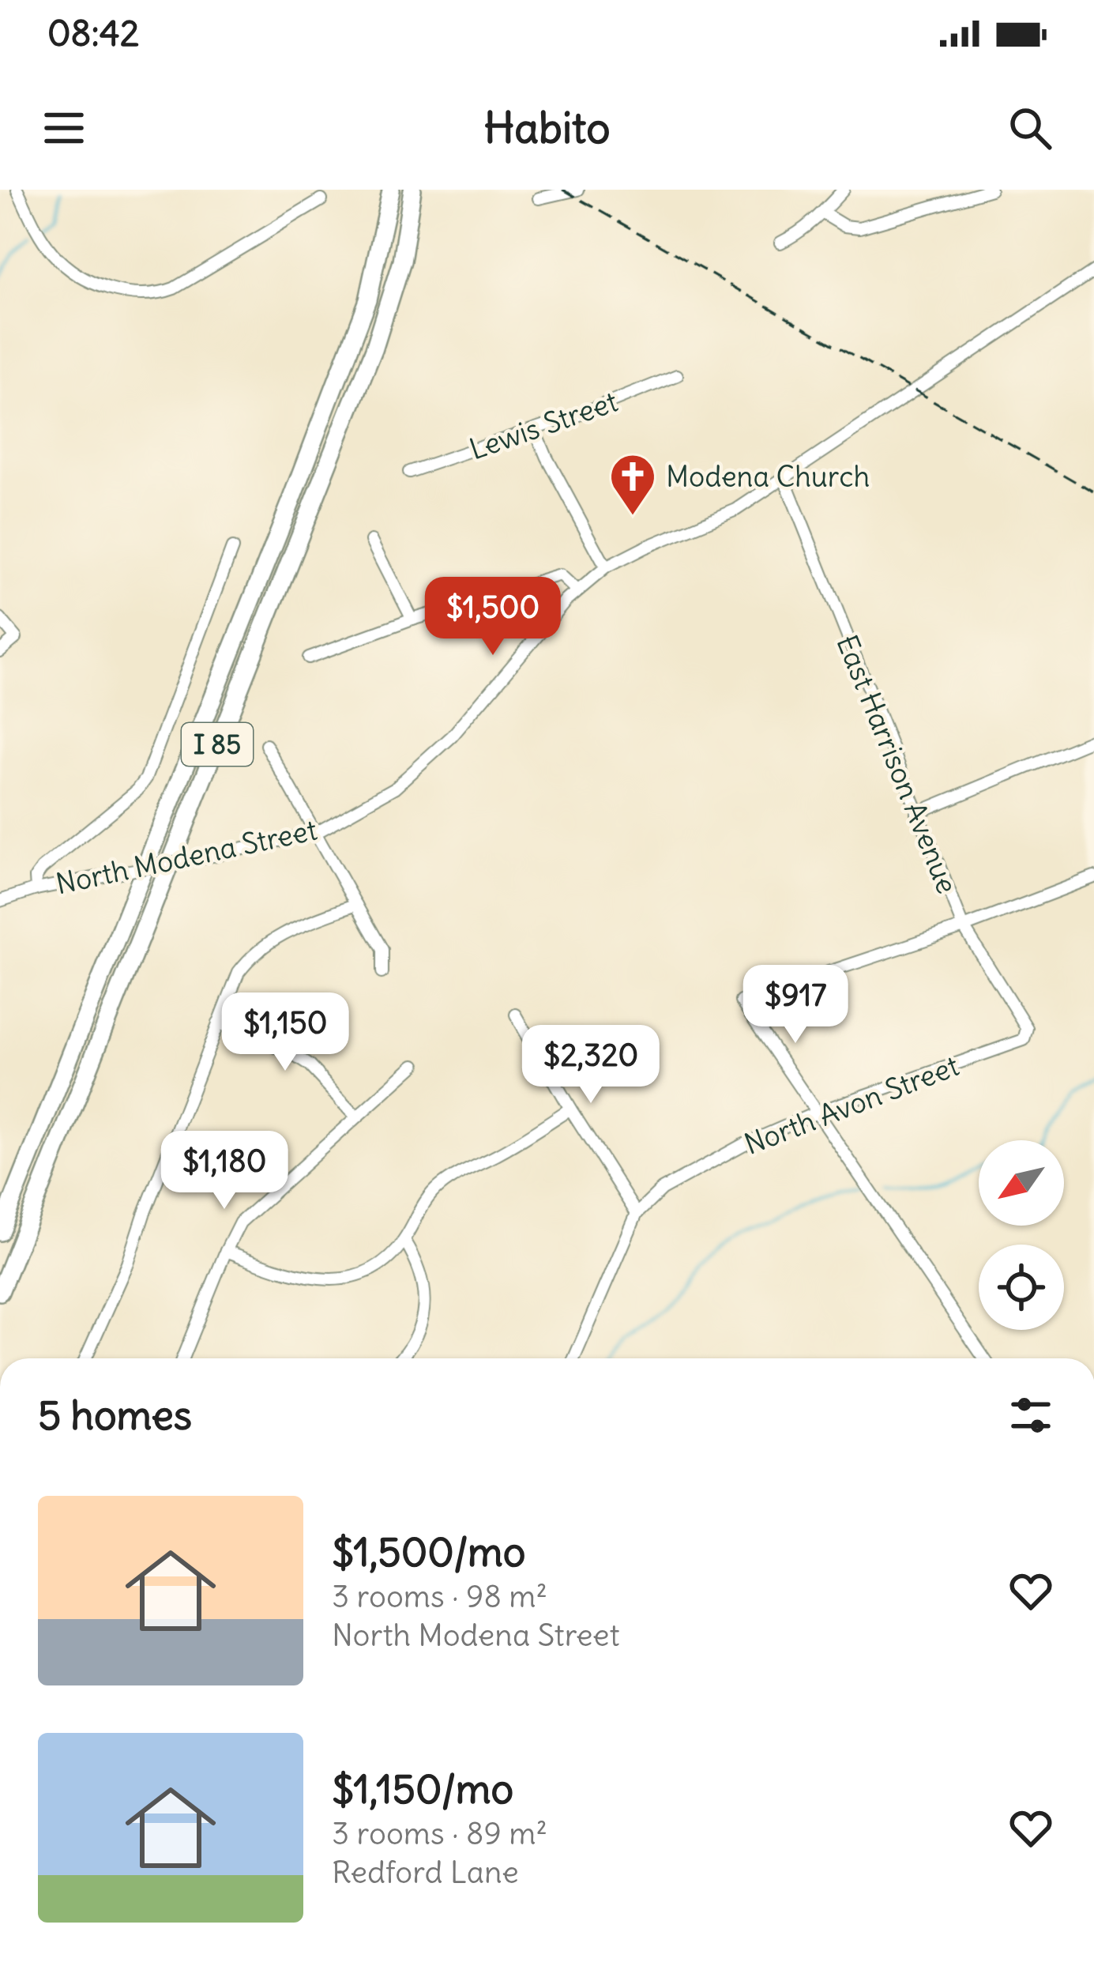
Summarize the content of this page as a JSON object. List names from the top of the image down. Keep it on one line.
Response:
{"streets":{"highway":["I 85"],"street":["Lewis Street","East Harrison Avenue","North Modena Street","North Avon Street"]},"crossings":[["East Harrison Avenue","North Modena Street"],["East Harrison Avenue","North Avon Street"]],"places":{"church":["Modena Church"]},"north":"bottom left","page":{"status":"08:42","header":"Habito","price":["$1,500","$917","$1,150","$2,320","$1,180"],"heading":"5 homes","list":[{"name":"$1,500/mo","note":"3 rooms · 98 m² · North Modena Street"},{"name":"$1,150/mo","note":"3 rooms · 89 m² · Redford Lane"}]}}
